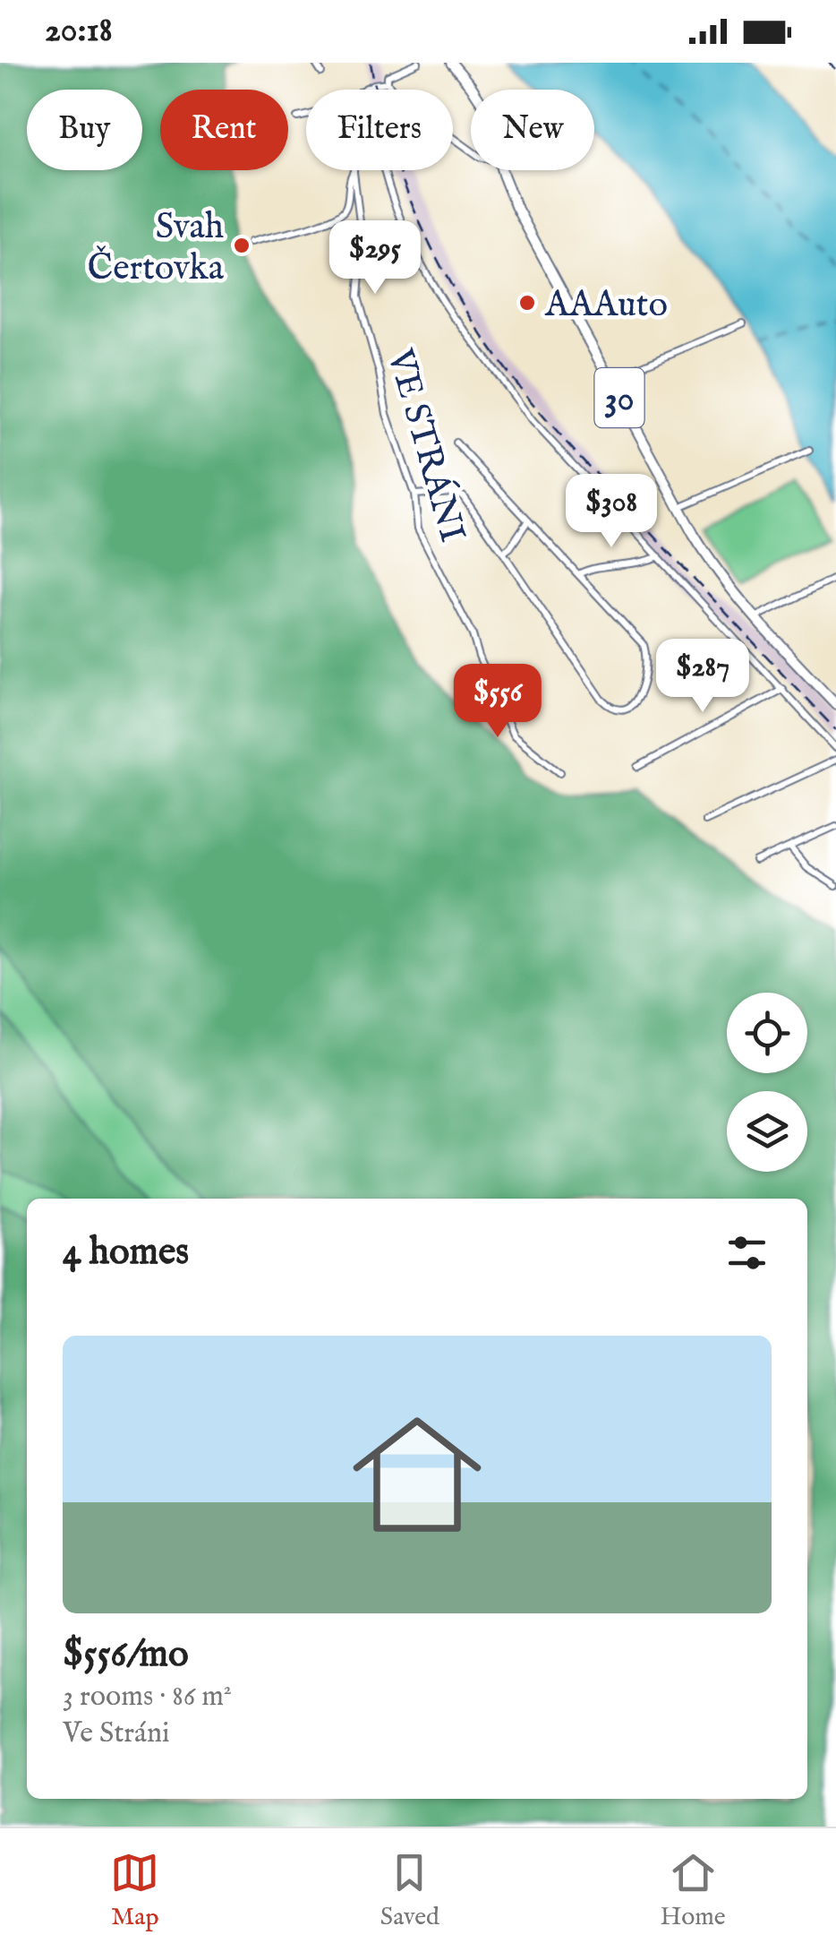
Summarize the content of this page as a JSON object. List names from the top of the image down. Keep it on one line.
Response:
{"streets":{"main road":["30"],"street":["VE STRÁNI"]},"places":["Svah Čertovka","AAAuto"],"page":{"status":"20:18","chip":["Buy","Rent","Filters","New"],"price":["$295","$308","$287","$556"],"heading":"4 homes","list":[{"name":"$556/mo","note":"3 rooms · 86 m² · Ve Stráni"}],"tabs":["Map","Saved","Home"]}}
